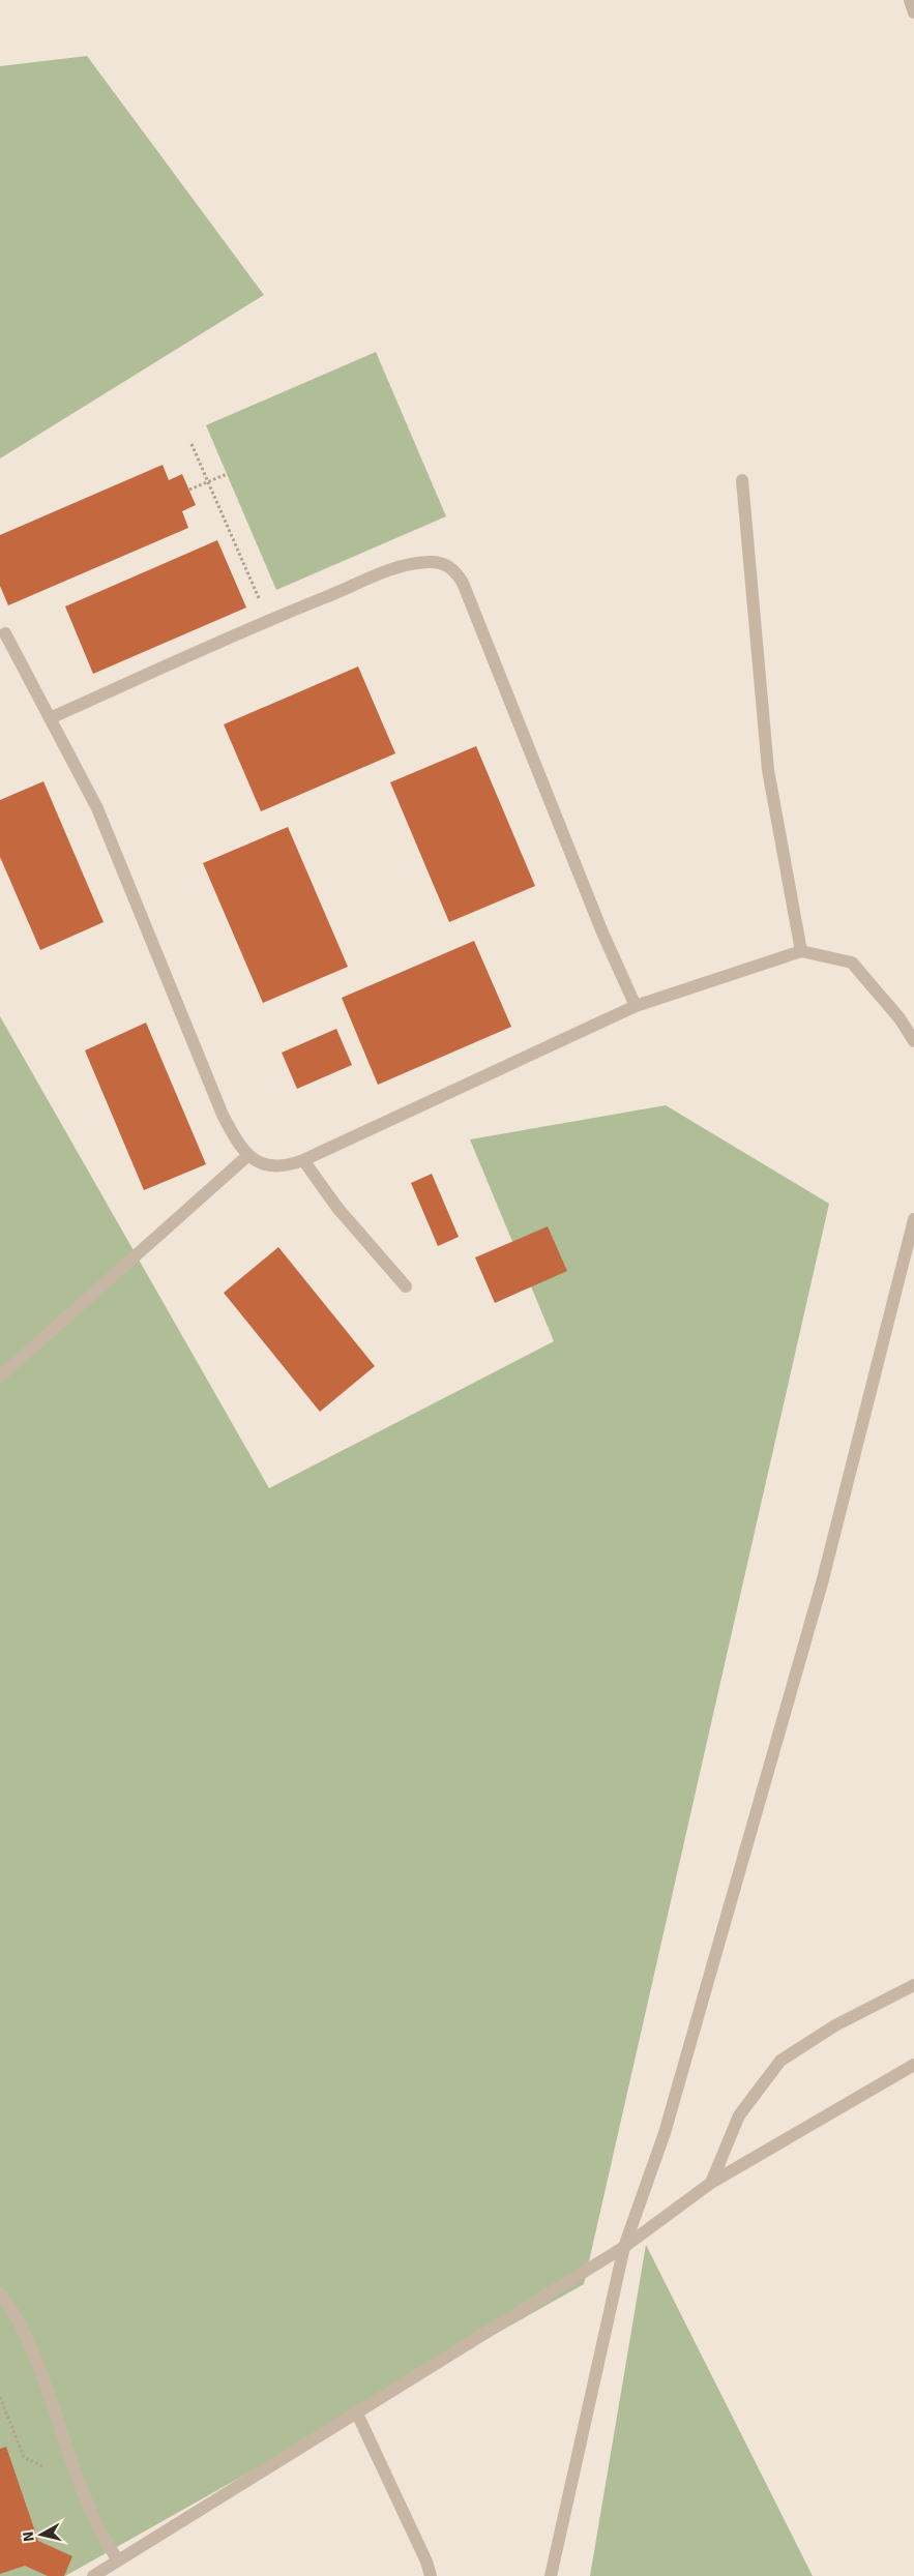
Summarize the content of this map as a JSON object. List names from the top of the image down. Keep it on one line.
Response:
{"north":"left"}
